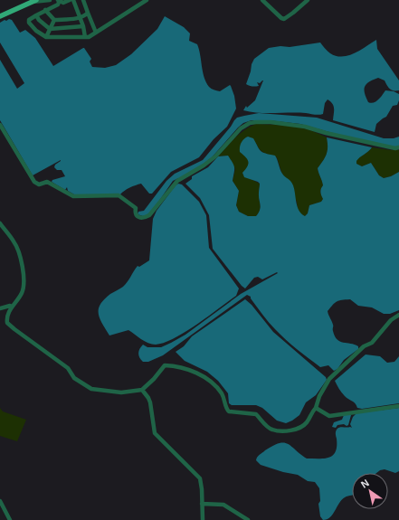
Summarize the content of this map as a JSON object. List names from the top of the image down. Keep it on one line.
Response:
{"north":"top left"}
